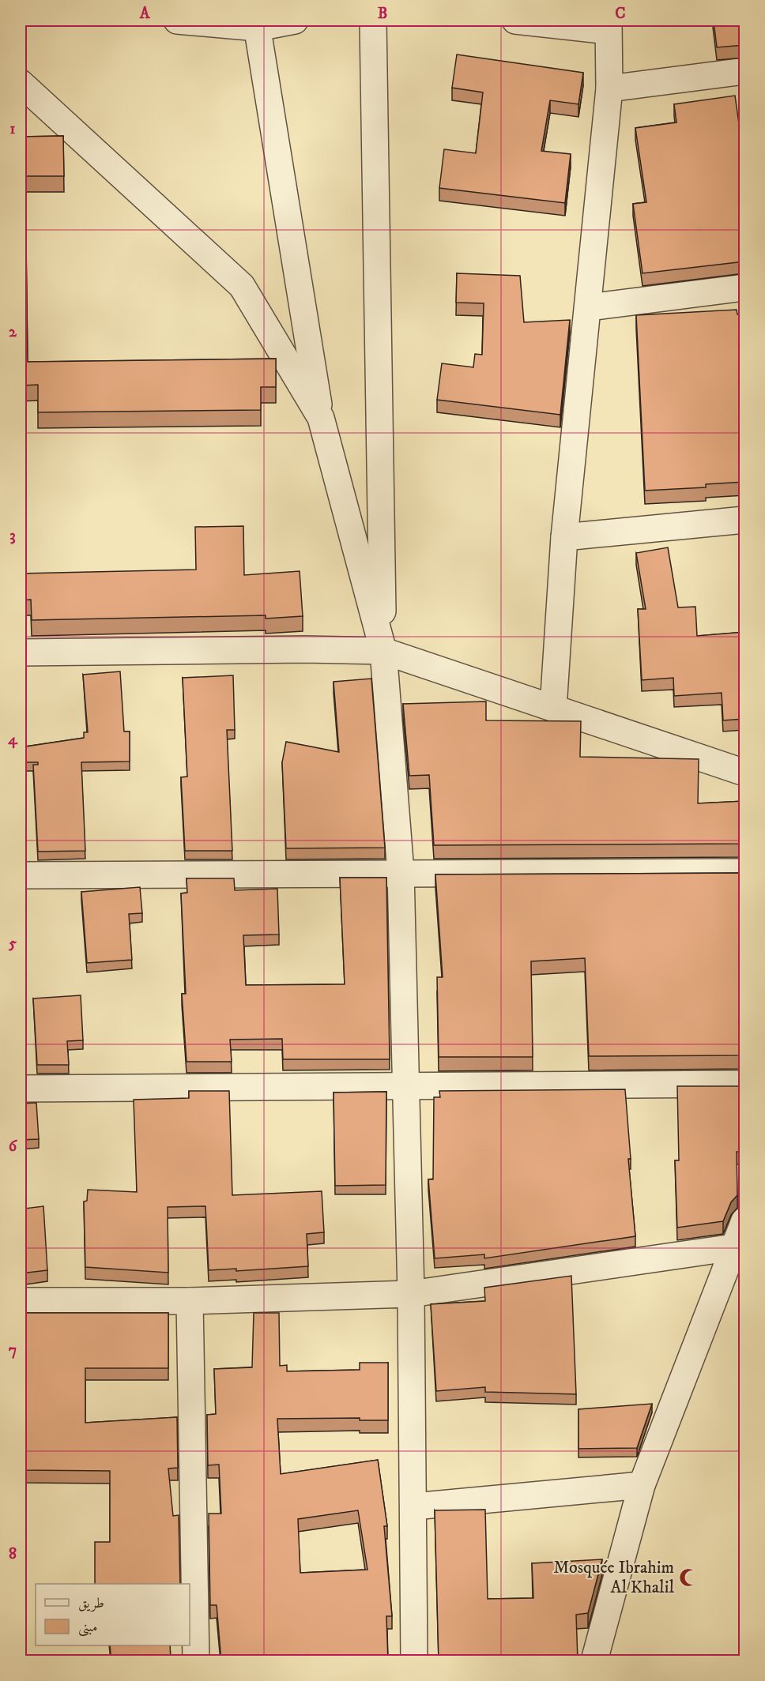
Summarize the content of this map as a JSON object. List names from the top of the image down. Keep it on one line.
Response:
{"places":{"mosque":["Mosquée Ibrahim Al Khalil"]},"legend":["طريق","مبنى"],"grid":{"columns":["A","B","C"],"rows":["1","2","3","4","5","6","7","8"]}}
